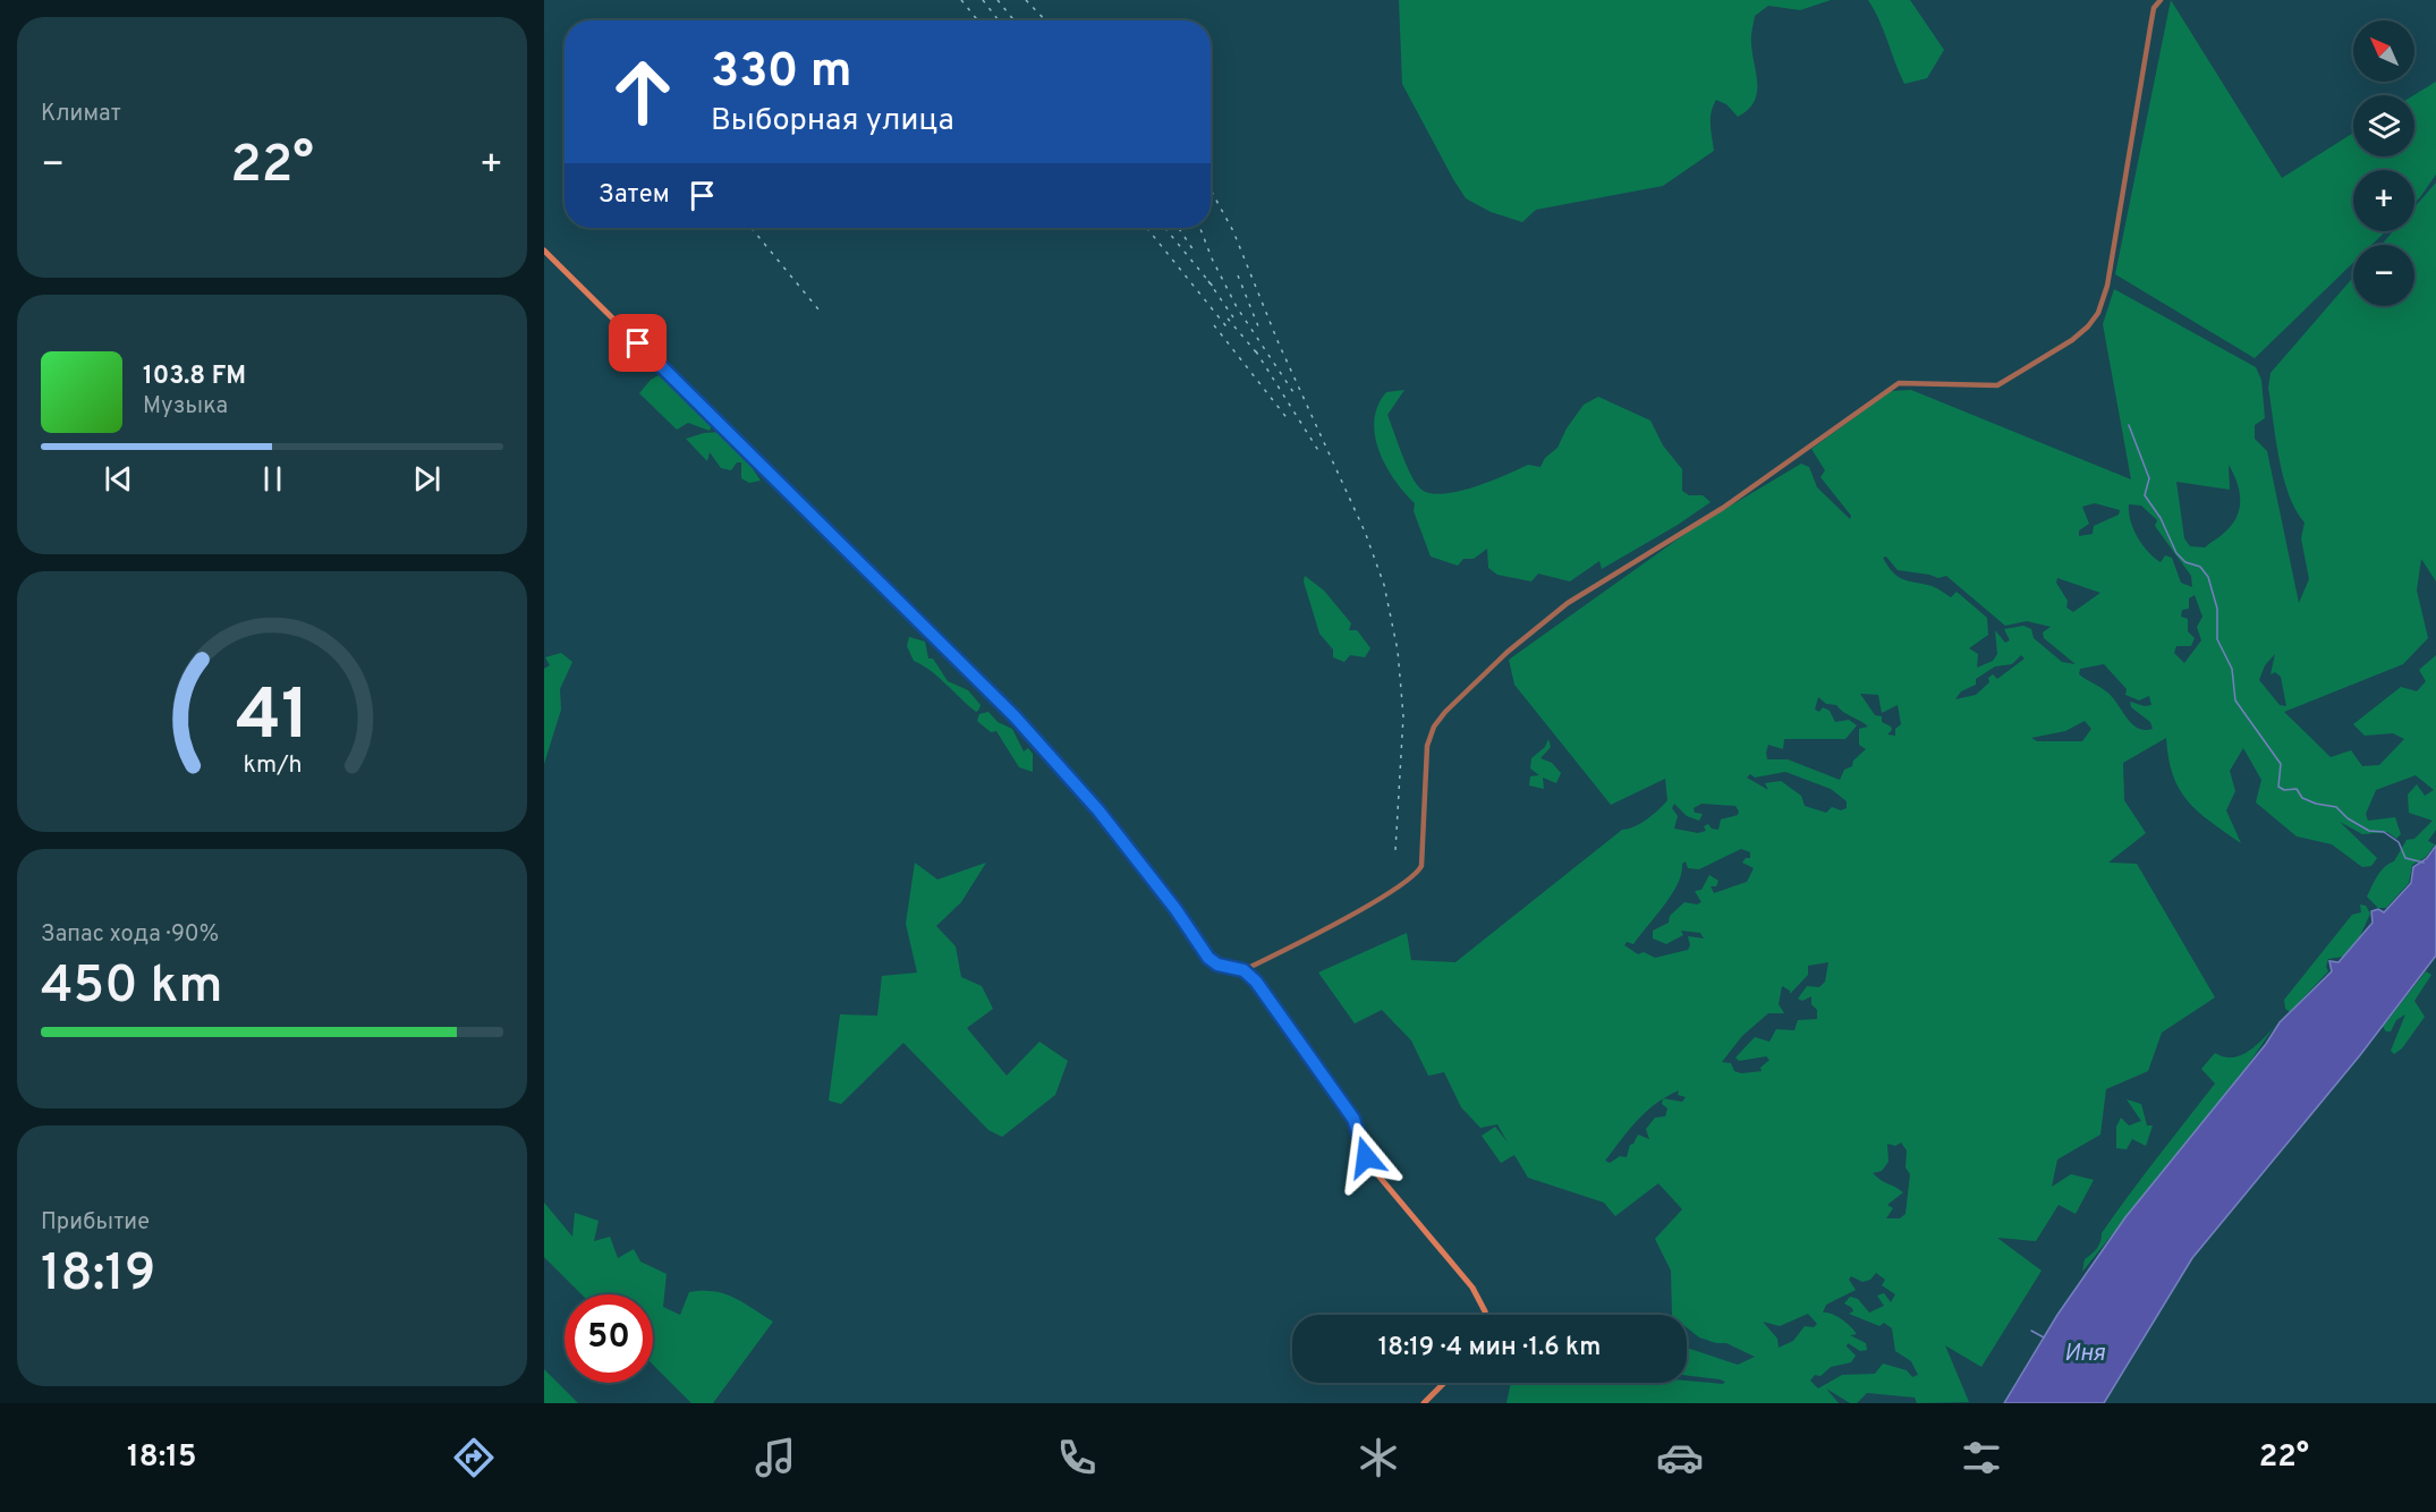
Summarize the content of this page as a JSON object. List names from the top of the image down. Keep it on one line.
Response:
{"water":["Иня"],"north":"top left","page":{"tile":["Климат",["Запас хода · 90%","450 km"],["Прибытие","18:19"]],"map_buttons":["+","−"],"turn":["330 m","Выборная улица"],"heat":["−","22°","+"],"then":"Затем","song":["103.8 FM","Музыка"],"limit":"50","trip":"18:19 · 4 мин · 1.6 km","tabs":["18:15","22°"],"gauge":["41","km/h"]}}
